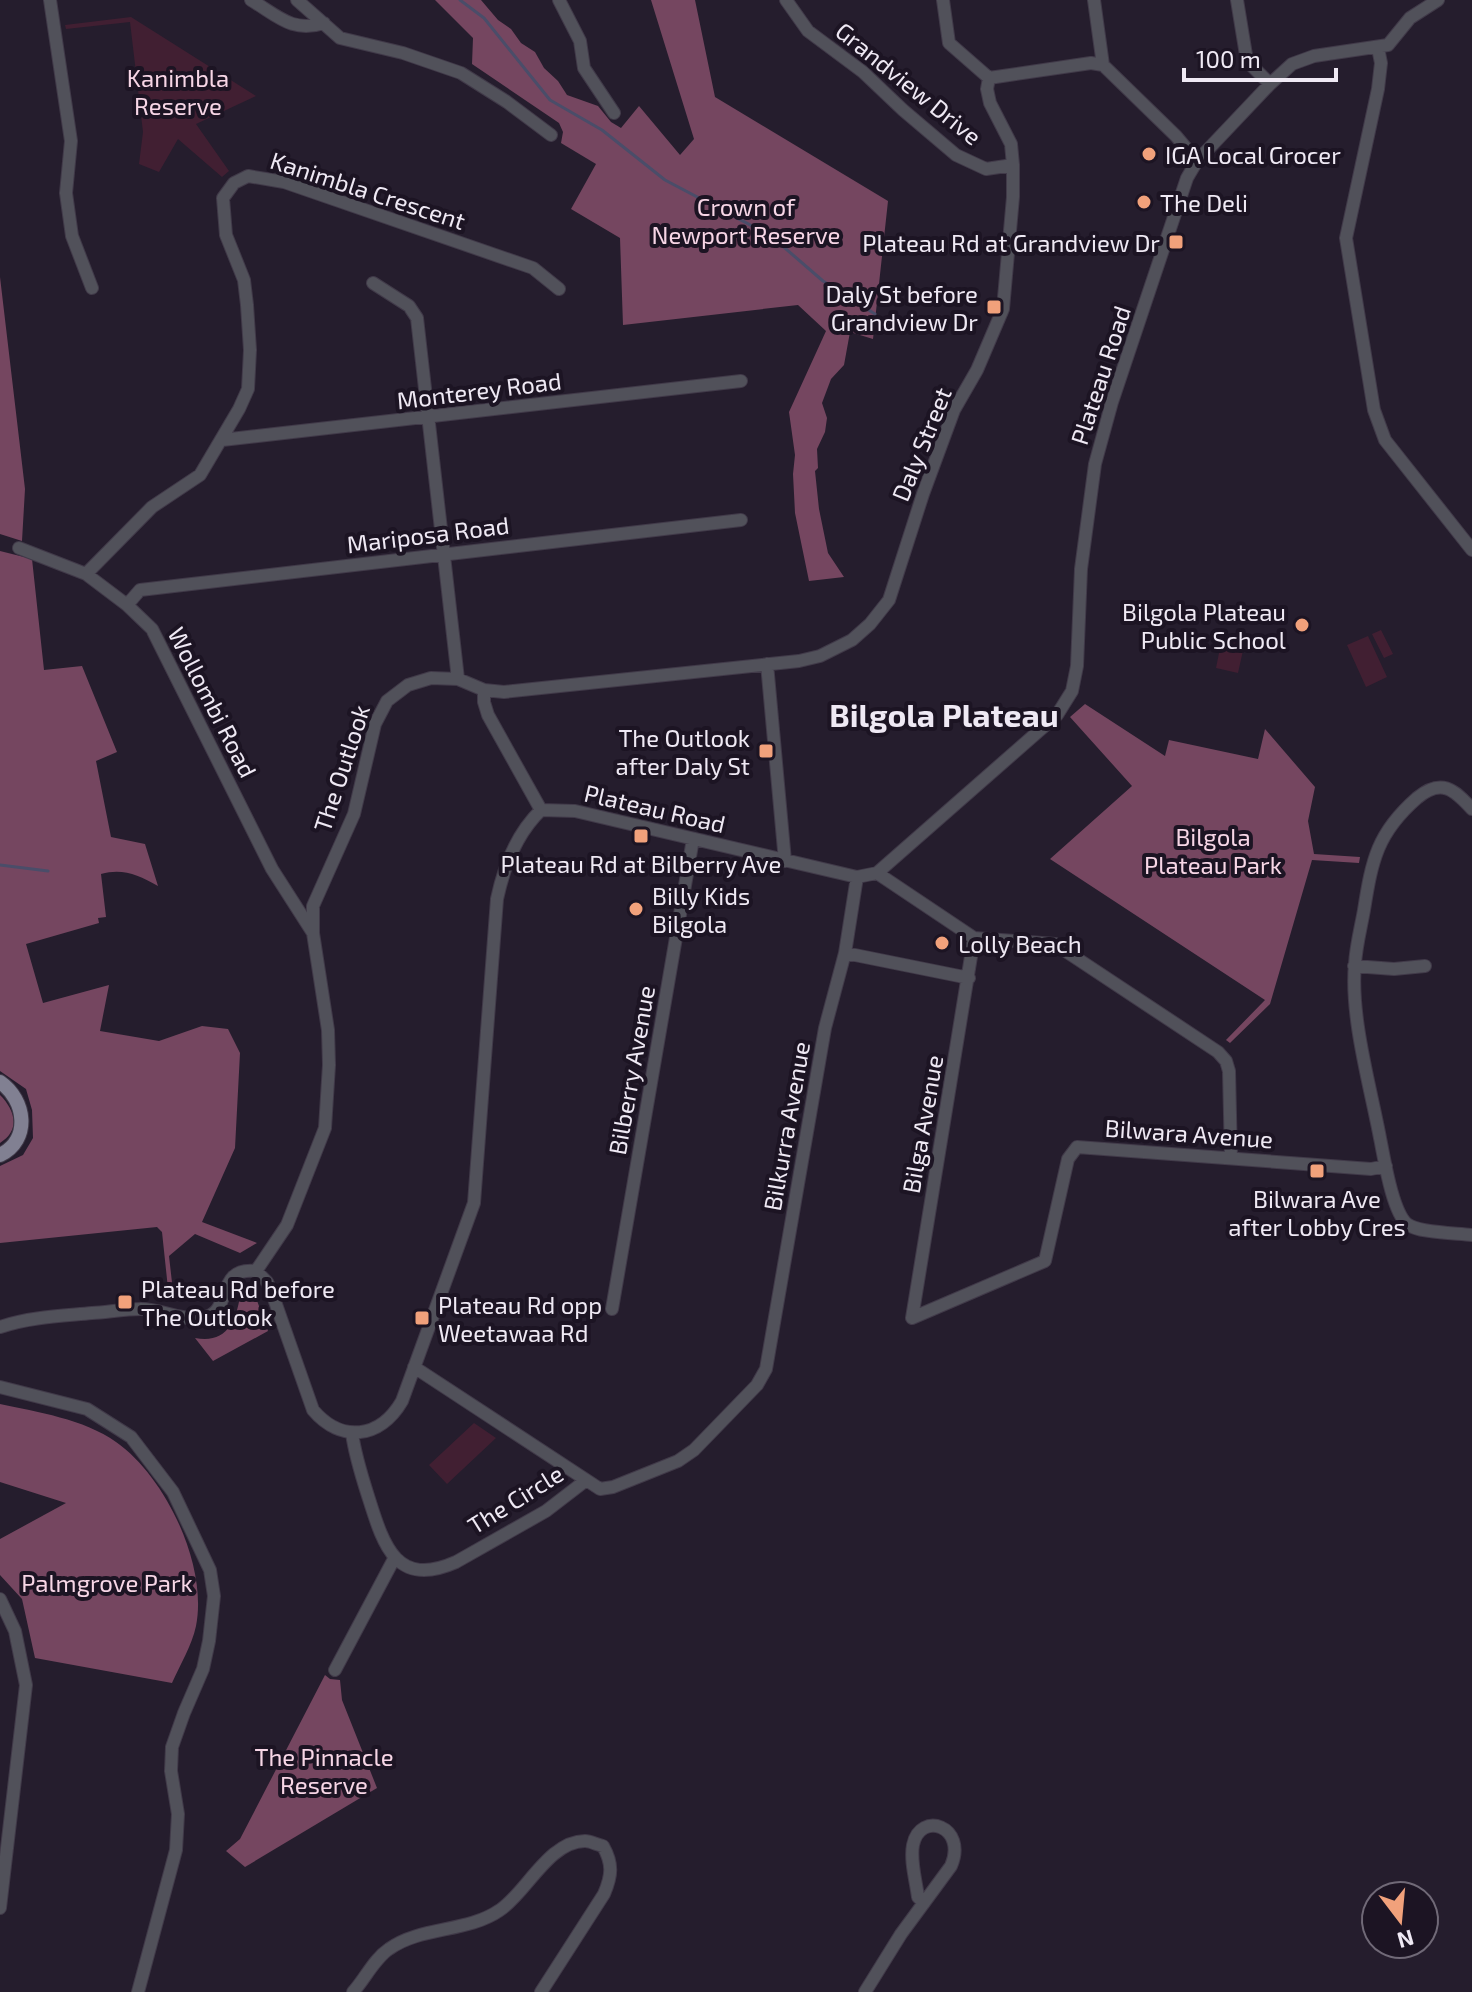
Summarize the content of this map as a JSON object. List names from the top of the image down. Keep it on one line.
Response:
{"streets":{"street":["Grandview Drive","Kanimbla Crescent","Plateau Road","Monterey Road","Daly Street","Mariposa Road","Wollombi Road","The Outlook","Bilberry Avenue","Bilga Avenue","Bilkurra Avenue","Bilwara Avenue","The Circle"]},"crossings":[["Grandview Drive","Daly Street"],["Kanimbla Crescent","Monterey Road"],["Kanimbla Crescent","Wollombi Road"],["Plateau Road","Bilberry Avenue"],["Plateau Road","Bilkurra Avenue"],["Daly Street","The Outlook"],["Mariposa Road","Wollombi Road"],["Wollombi Road","The Outlook"],["Bilga Avenue","Bilwara Avenue"],["Bilkurra Avenue","The Circle"]],"districts":["Bilgola Plateau"],"parks":["Kanimbla Reserve","Crown of Newport Reserve","Bilgola Plateau Park","Palmgrove Park","The Pinnacle Reserve"],"places":{"other":["IGA Local Grocer","The Deli","Bilgola Plateau Public School","Billy Kids Bilgola","Lolly Beach"],"transit":["Plateau Rd at Grandview Dr","Daly St before Grandview Dr","The Outlook after Daly St","Plateau Rd at Bilberry Ave","Bilwara Ave after Lobby Cres","Plateau Rd before The Outlook","Plateau Rd opp Weetawaa Rd"]},"scale_bar":"100 m","north":"bottom"}
